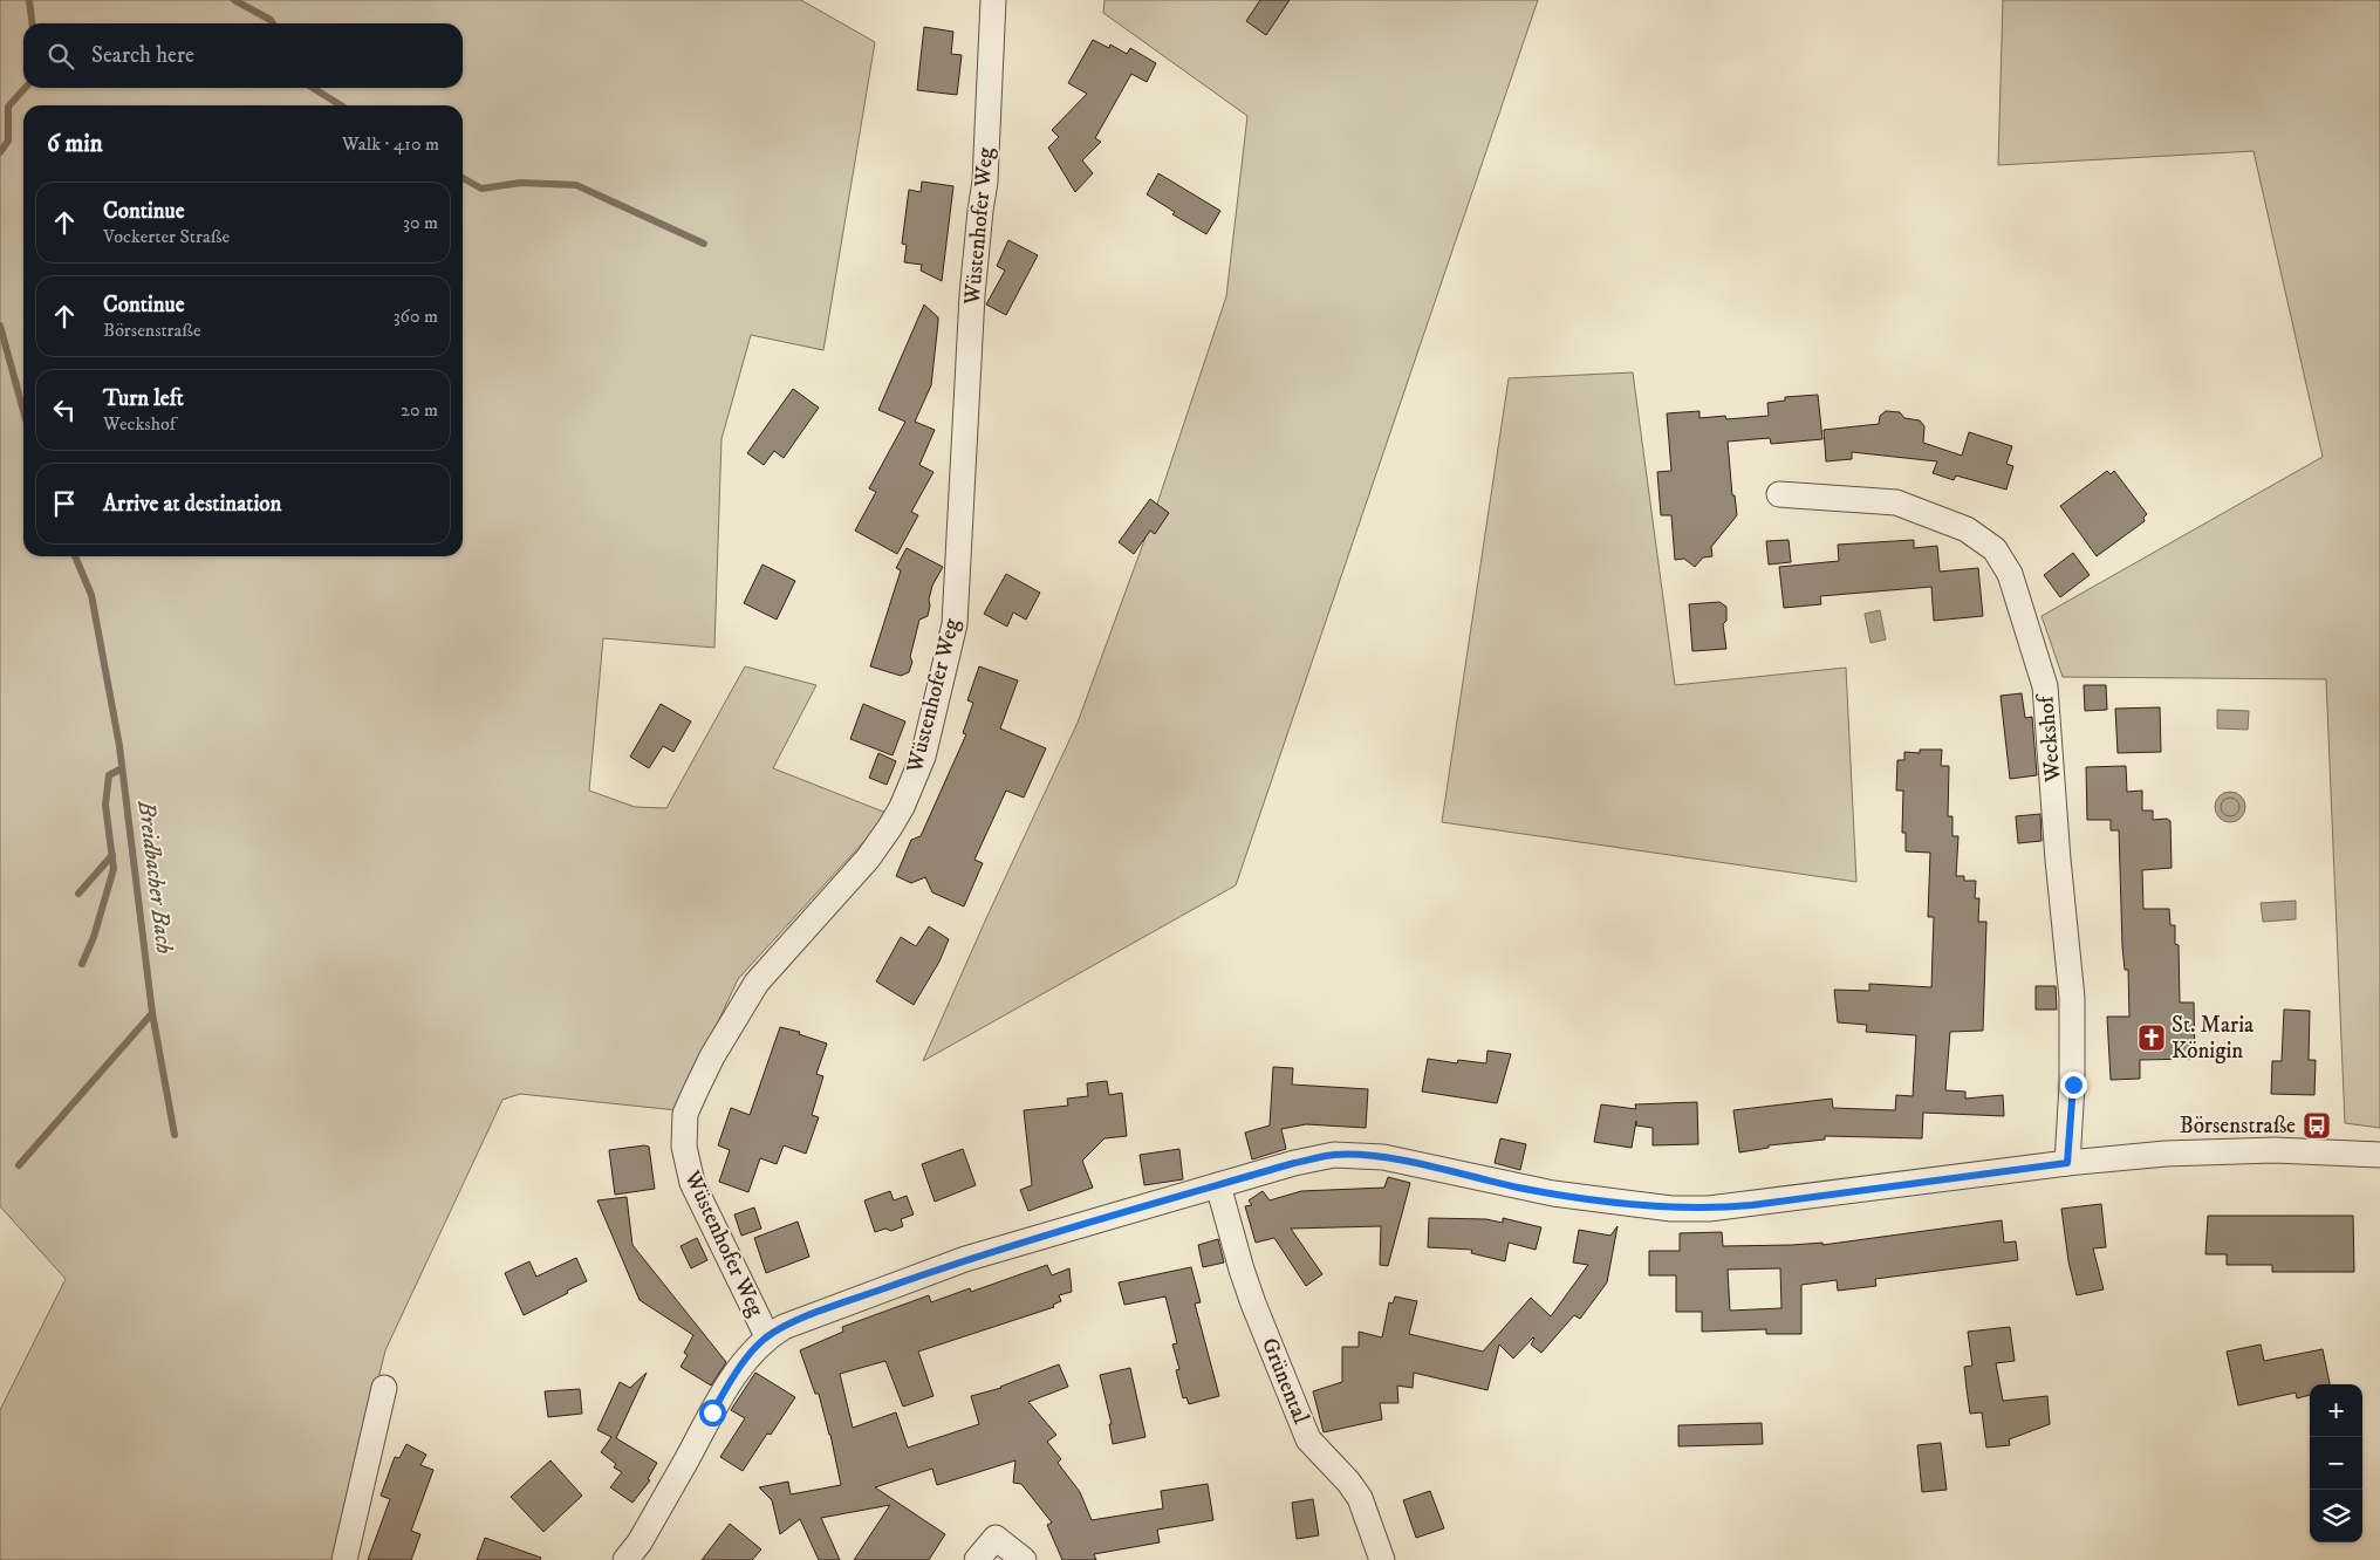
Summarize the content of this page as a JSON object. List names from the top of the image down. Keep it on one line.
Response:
{"streets":{"street":["Wüstenhofer Weg","Weckshof","Grünental"]},"water":["Breidbacher Bach"],"places":{"church":["St. Maria Königin"],"bus stop":["Börsenstraße"]},"page":{"search":"Search here","heading":["6 min","Walk · 410 m"],"list":[["Continue","Vockerter Straße","30 m"],["Continue","Börsenstraße","360 m"],["Turn left","Weckshof","20 m"],"Arrive at destination"],"map_buttons":["+","−"]}}
